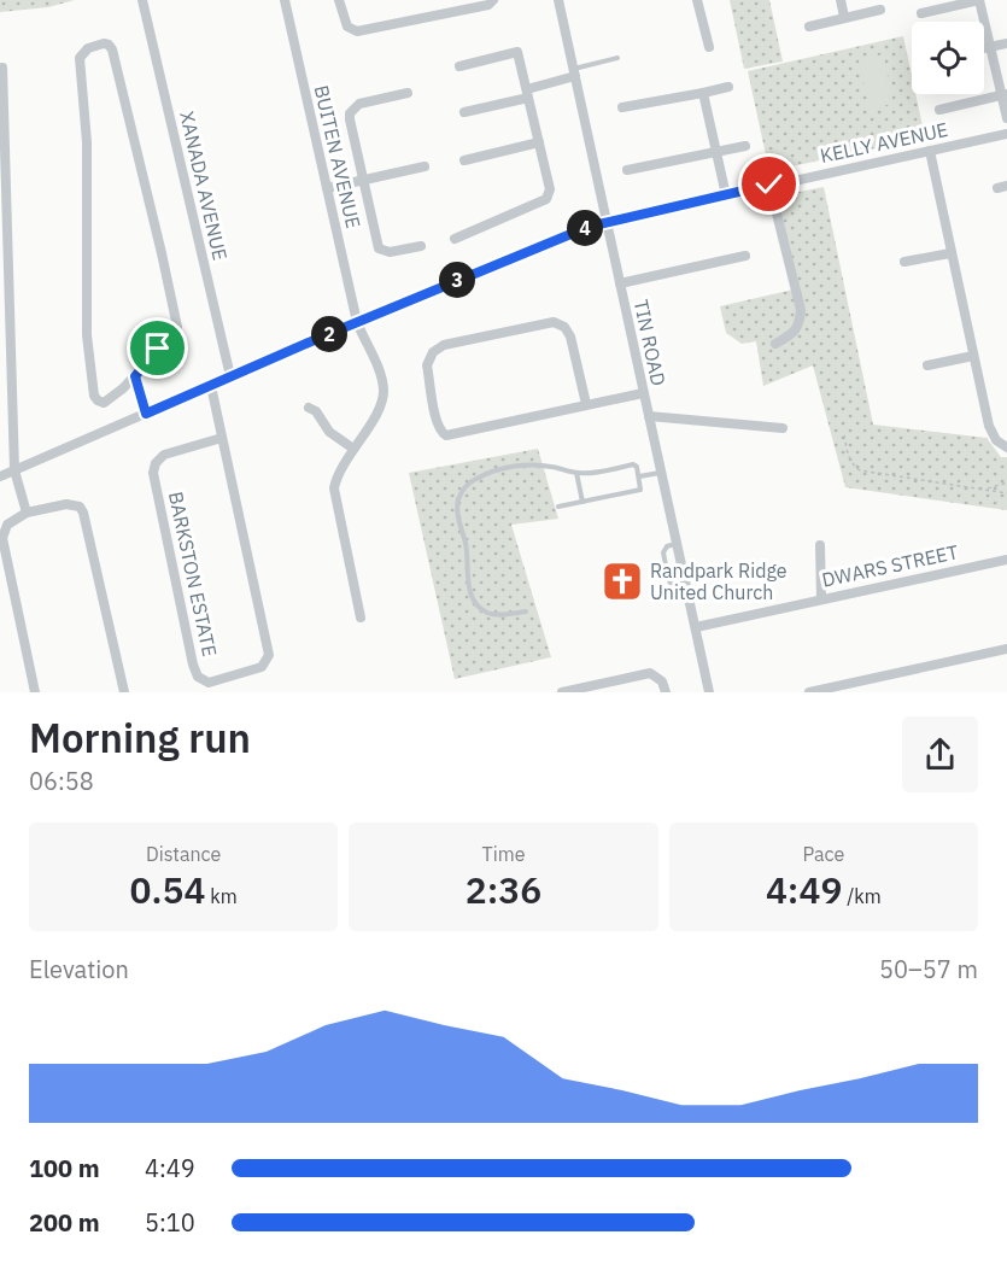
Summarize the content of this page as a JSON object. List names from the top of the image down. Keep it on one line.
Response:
{"streets":{"street":["KELLY AVENUE","BUITEN AVENUE","XANADA AVENUE","TIN ROAD","DWARS STREET","BARKSTON ESTATE"]},"crossings":[["KELLY AVENUE","BUITEN AVENUE"],["KELLY AVENUE","XANADA AVENUE"],["KELLY AVENUE","TIN ROAD"],["KELLY AVENUE","BARKSTON ESTATE"],["TIN ROAD","DWARS STREET"]],"places":{"church":["Randpark Ridge United Church"]},"page":{"pins":["4","3","2"],"heading":["Morning run","06:58"],"stats":[["Distance","0.54 km"],["Time","2:36"],["Pace","4:49 /km"]],"chart":["Elevation","50–57 m"],"list":[{"name":"100 m","note":"4:49"},{"name":"200 m","note":"5:10"}]}}
